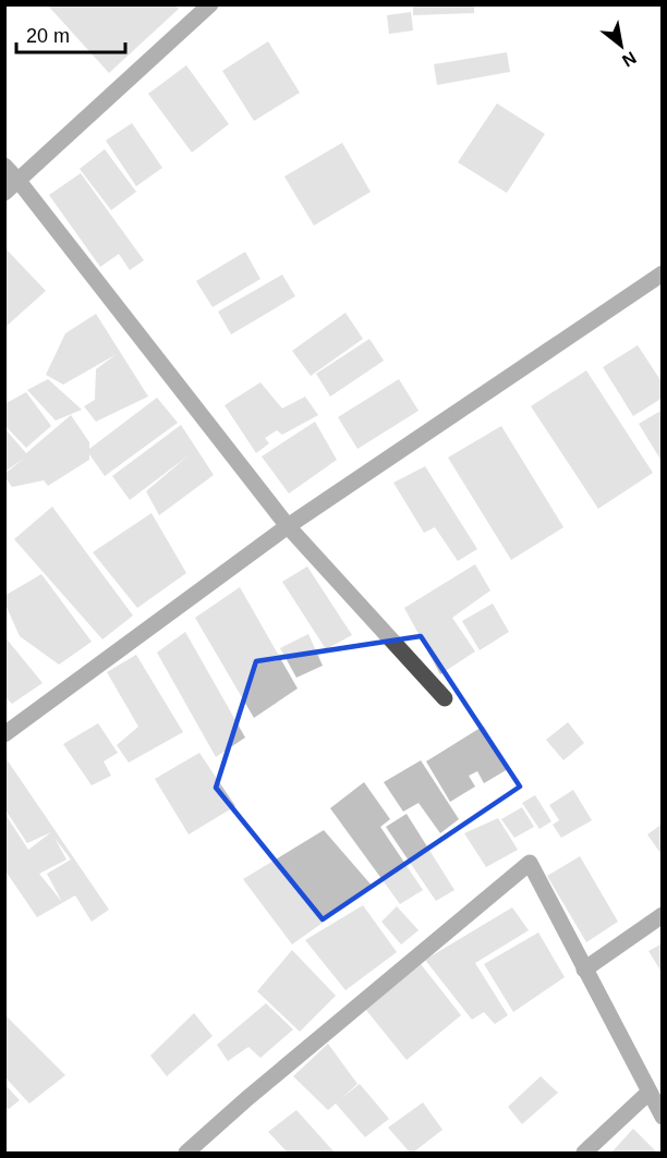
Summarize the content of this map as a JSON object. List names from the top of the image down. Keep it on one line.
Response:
{"scale_bar":"20 m","north":"bottom right"}
